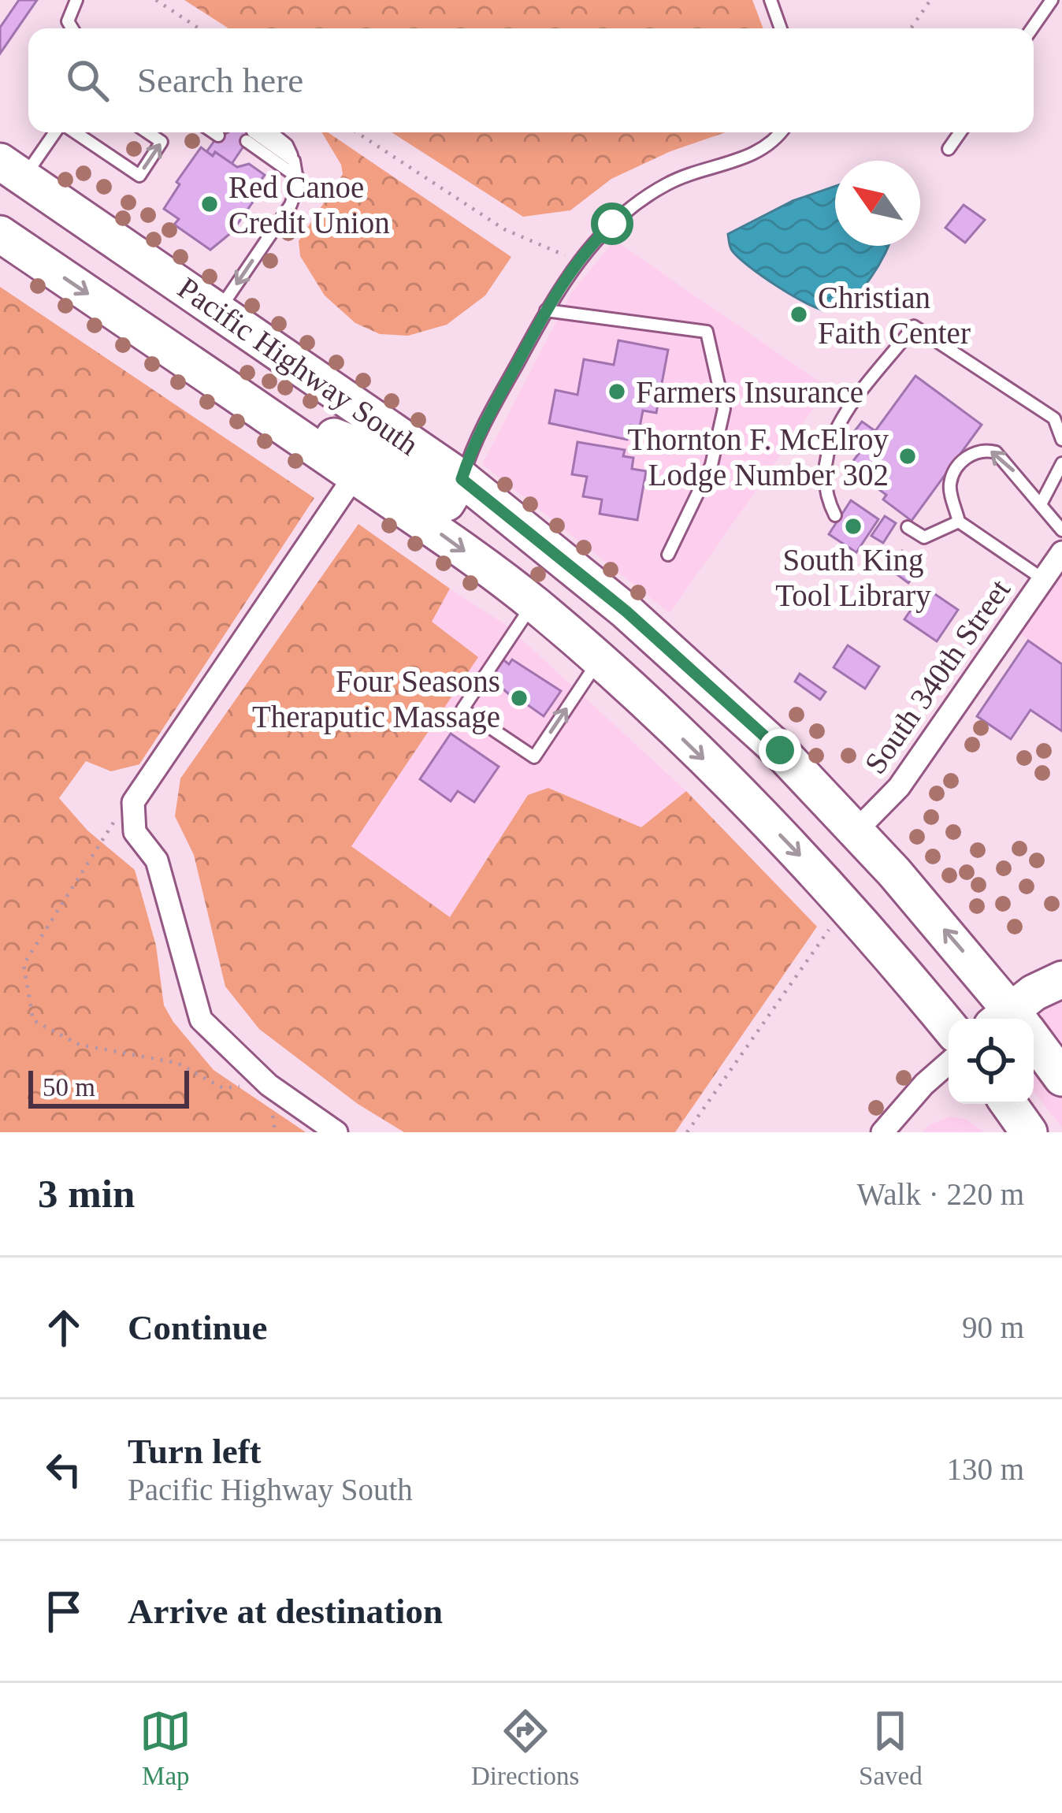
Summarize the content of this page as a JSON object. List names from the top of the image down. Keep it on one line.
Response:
{"streets":{"main road":["Pacific Highway South"],"street":["South 340th Street"]},"crossings":[["Pacific Highway South","South 340th Street"]],"places":["Red Canoe Credit Union","Christian Faith Center","Farmers Insurance","Thornton F. McElroy Lodge Number 302","South King Tool Library","Four Seasons Theraputic Massage"],"scale_bar":"50 m","north":"top left","page":{"search":"Search here","scale":"50 m","heading":["3 min","Walk · 220 m"],"list":[["Continue","90 m"],["Turn left","Pacific Highway South","130 m"],"Arrive at destination"],"nav":["Map","Directions","Saved"]}}
